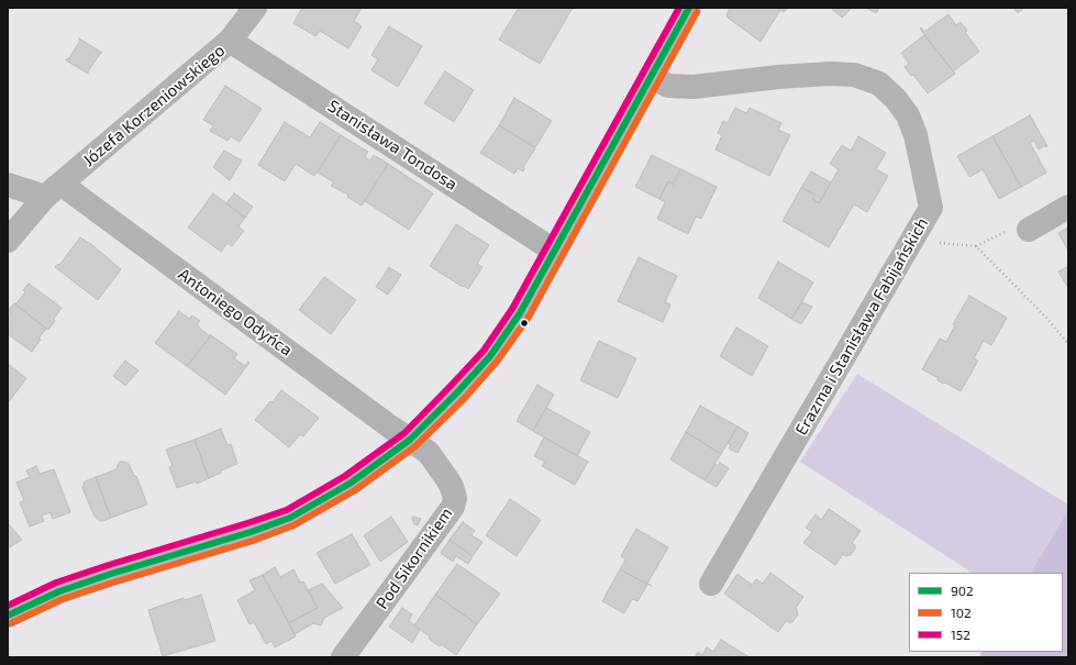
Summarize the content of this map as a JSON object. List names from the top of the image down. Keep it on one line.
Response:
{"streets":{"street":["Józefa Korzeniowskiego","Stanisława Tondosa","Antoniego Odyńca","Erazma i Stanisława Fabijańskich","Pod Sikornikiem"]},"crossings":[["Józefa Korzeniowskiego","Stanisława Tondosa"],["Józefa Korzeniowskiego","Antoniego Odyńca"],["Antoniego Odyńca","Pod Sikornikiem"]],"lines":["transit line 902","transit line 152","transit line 102"],"legend":["902","102","152"]}
